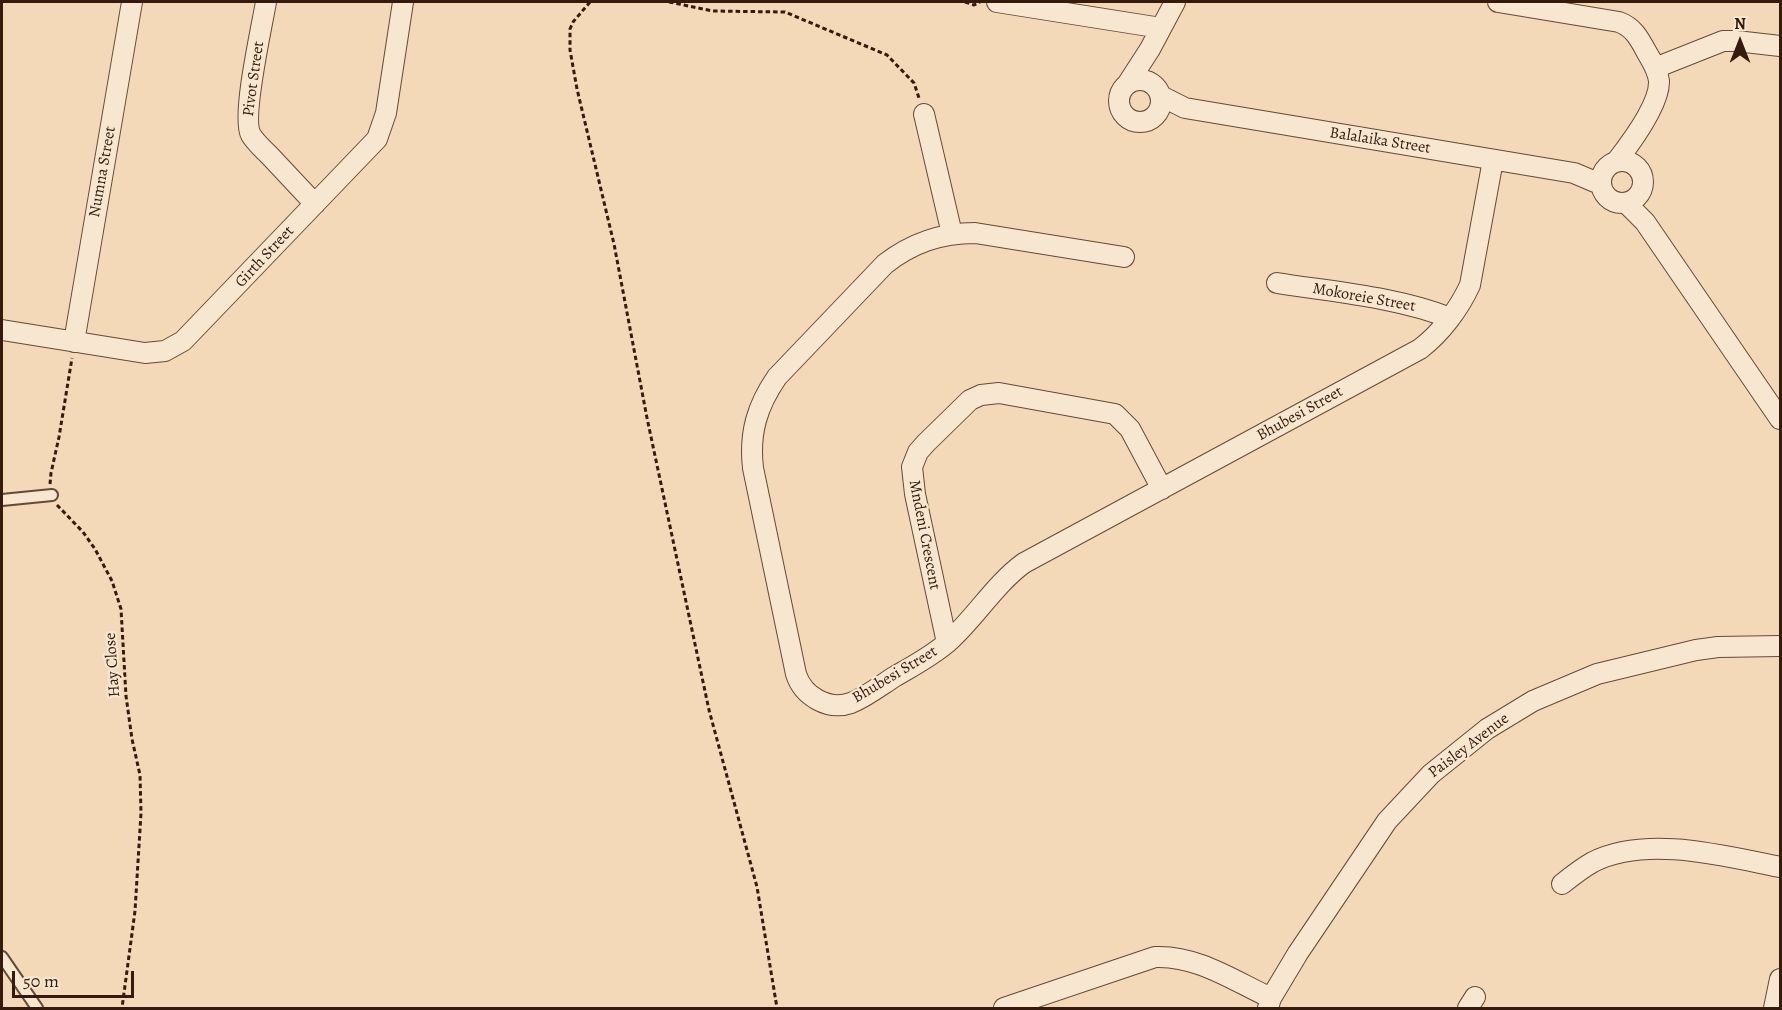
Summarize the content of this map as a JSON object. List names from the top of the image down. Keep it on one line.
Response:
{"streets":{"street":["Pivot Street","Balalaika Street","Numna Street","Girth Street","Mokoreie Street","Bhubesi Street","Mndeni Crescent","Paisley Avenue"],"path":["Hay Close"]},"crossings":[["Pivot Street","Girth Street"],["Balalaika Street","Bhubesi Street"],["Numna Street","Girth Street"],["Mokoreie Street","Bhubesi Street"],["Bhubesi Street","Mndeni Crescent"]],"scale_bar":"50 m","north":"top"}
